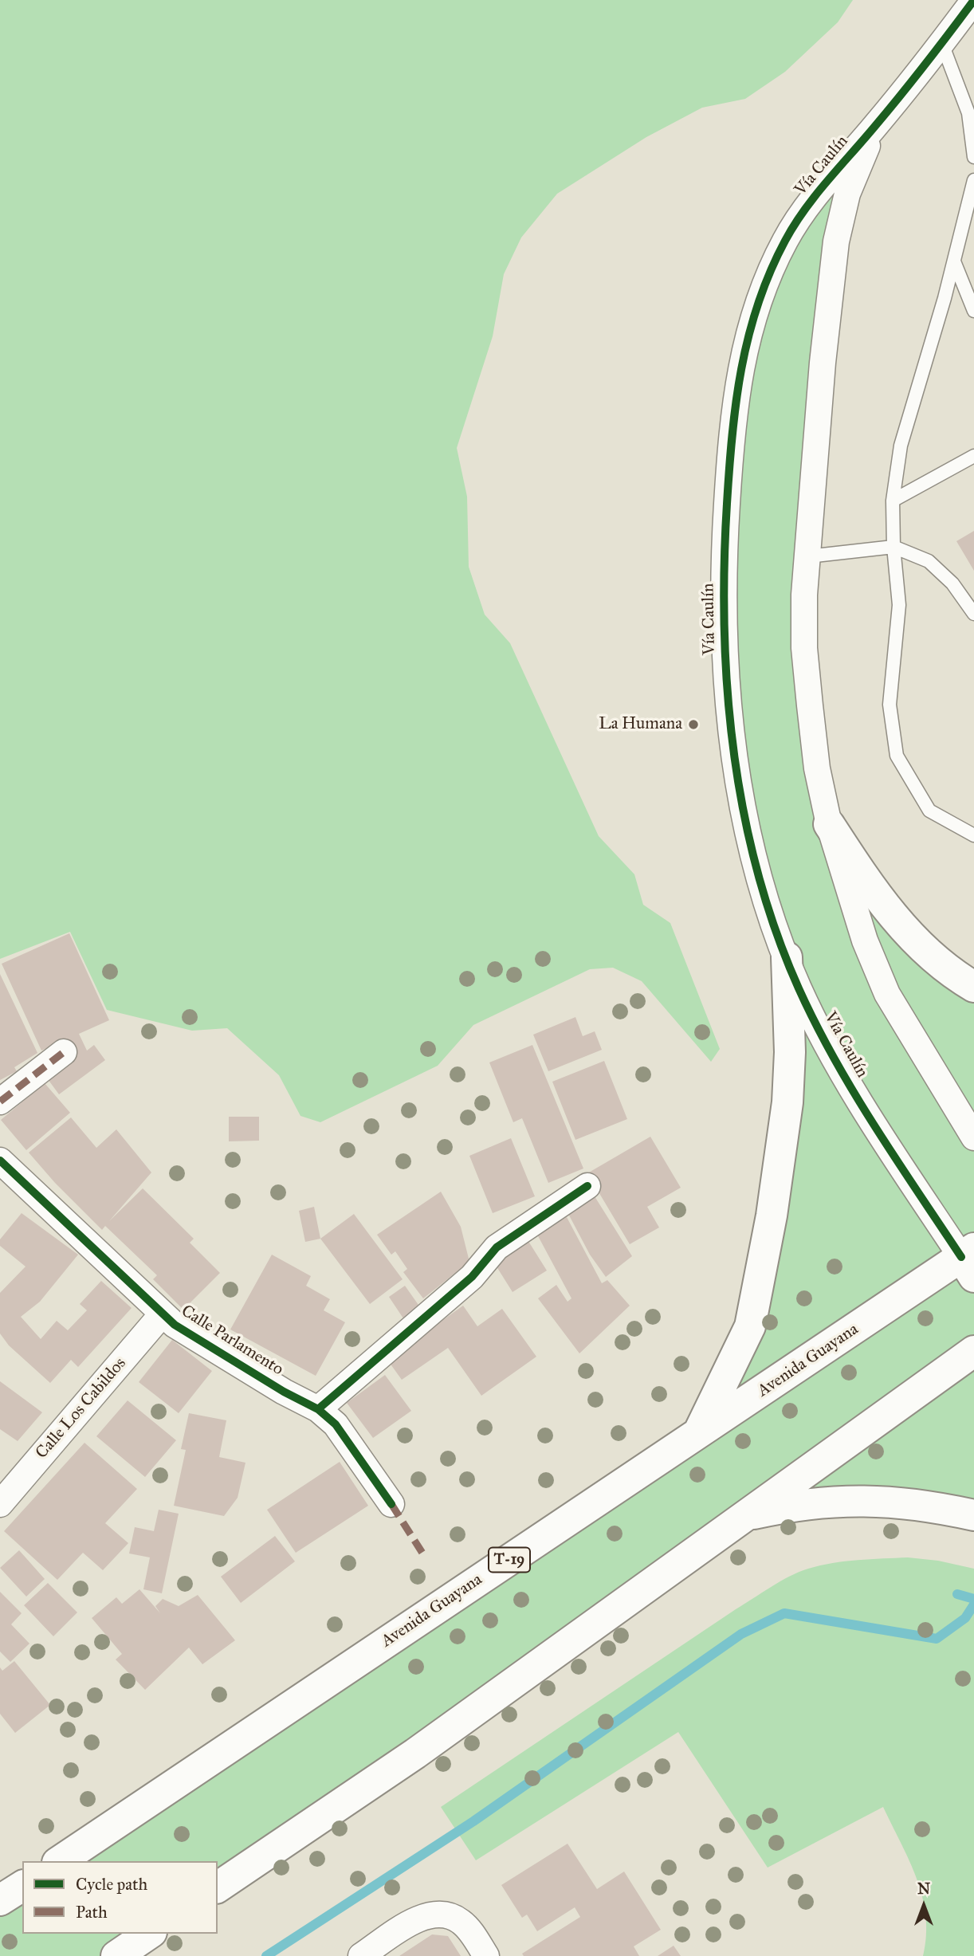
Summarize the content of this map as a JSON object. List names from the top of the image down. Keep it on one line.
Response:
{"streets":{"highway":["Avenida Guayana","T-19"],"street":["Vía Caulín","Calle Parlamento","Calle Los Cabildos"]},"crossings":[["Vía Caulín","Avenida Guayana"],["Calle Parlamento","Calle Los Cabildos"]],"places":["La Humana"],"legend":["Cycle path","Path"],"north":"top"}
